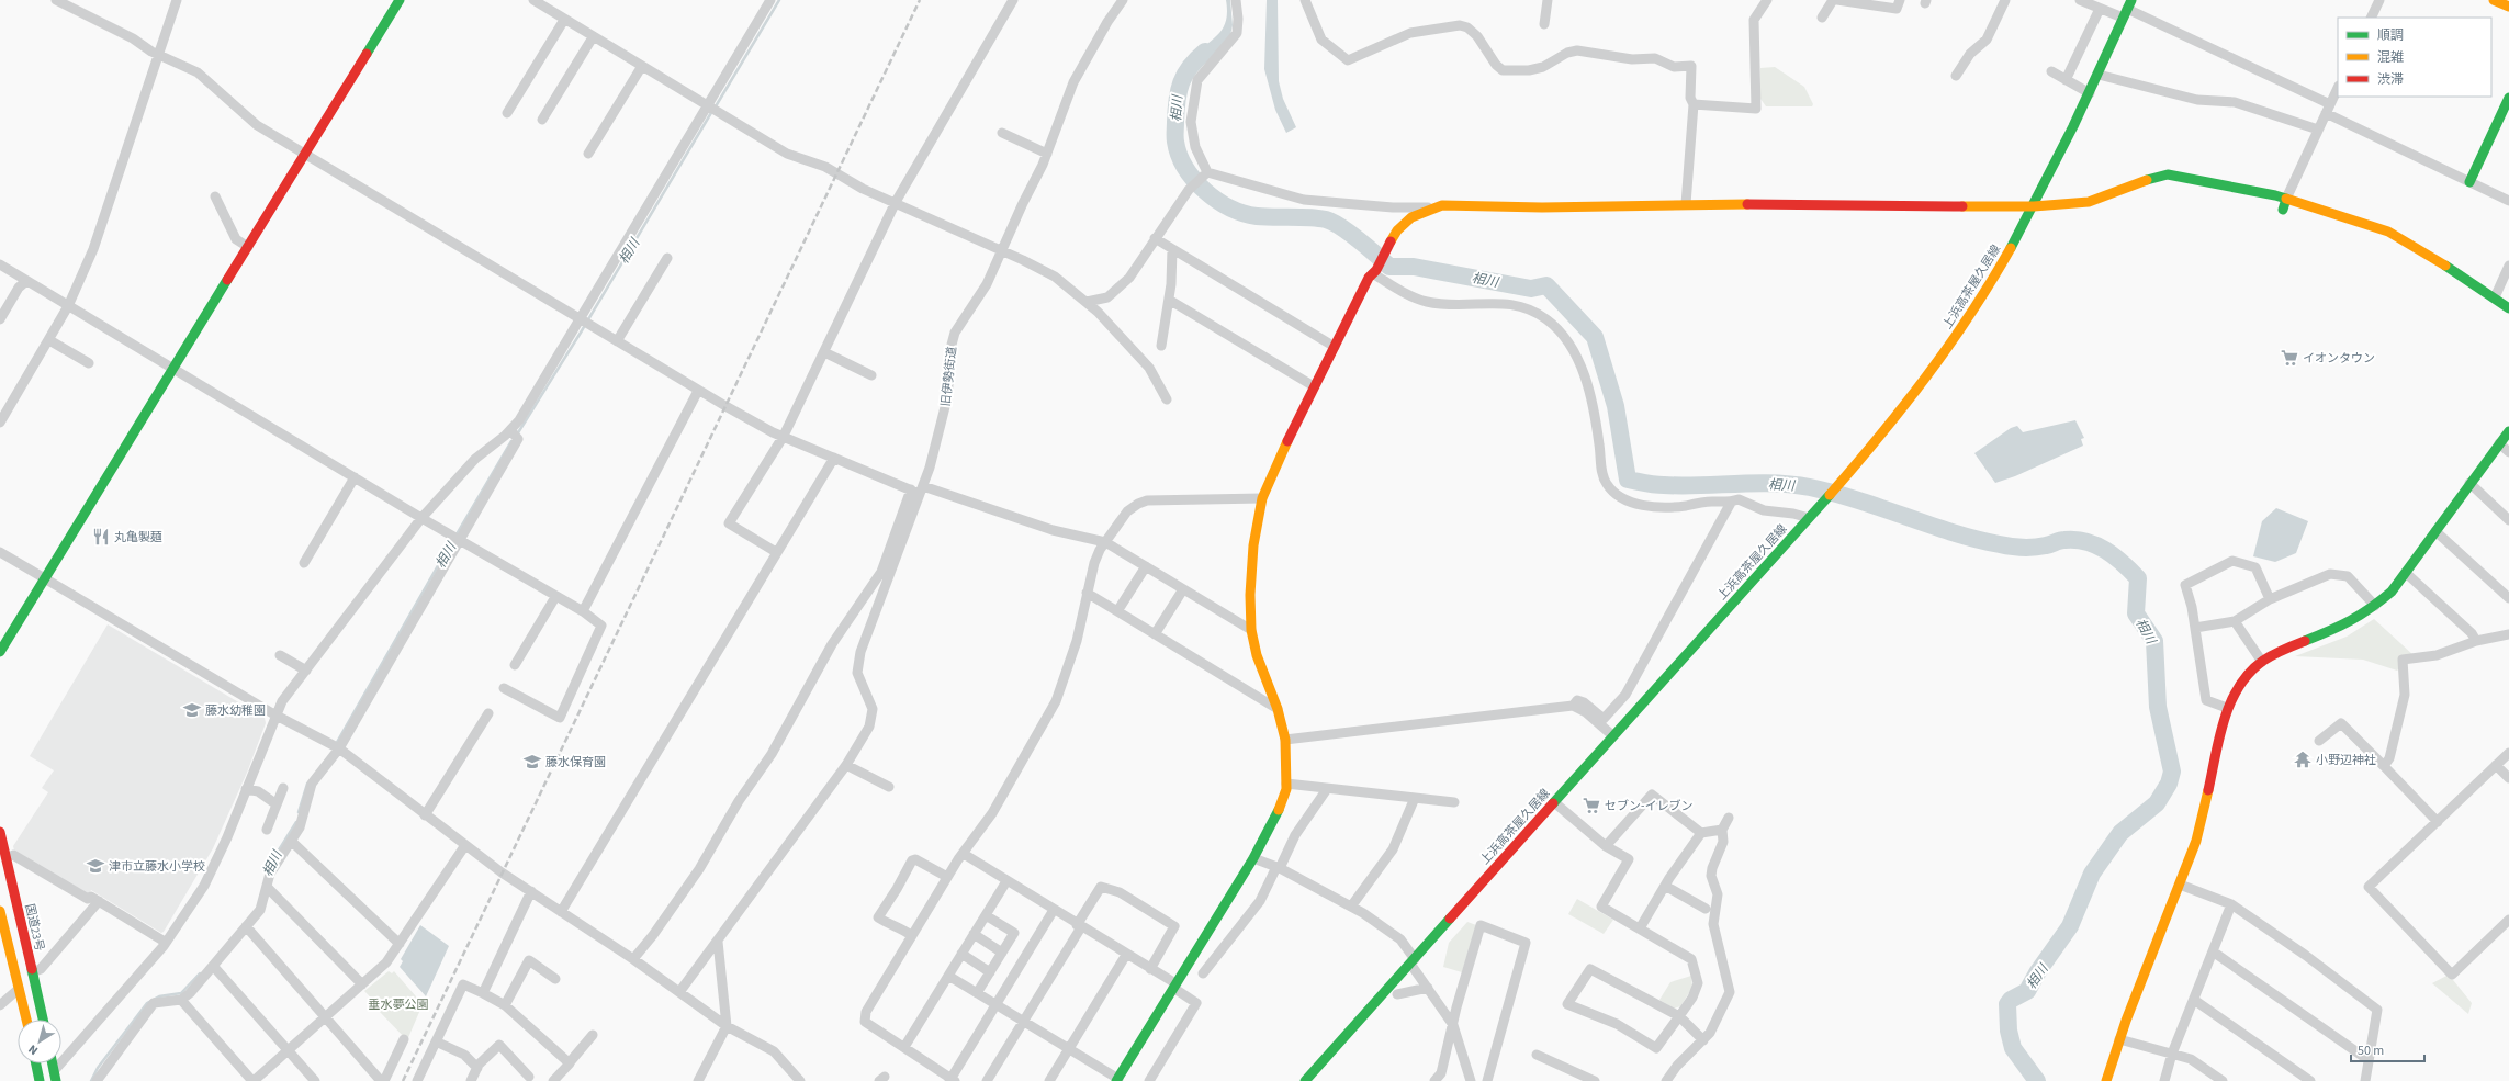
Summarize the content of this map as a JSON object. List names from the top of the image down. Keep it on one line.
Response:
{"streets":{"main road":["上浜高茶屋久居線","国道23号"],"street":["旧伊勢街道"]},"water":["相川"],"parks":["垂水夢公園"],"places":{"supermarket":["イオンタウン","セブン-イレブン"],"restaurant":["丸亀製麺"],"school or university":["藤水幼稚園","藤水保育園","津市立藤水小学校"],"temple":["小野辺神社"]},"legend":["順調","混雑","渋滞"],"scale_bar":"50 m","north":"bottom left"}
